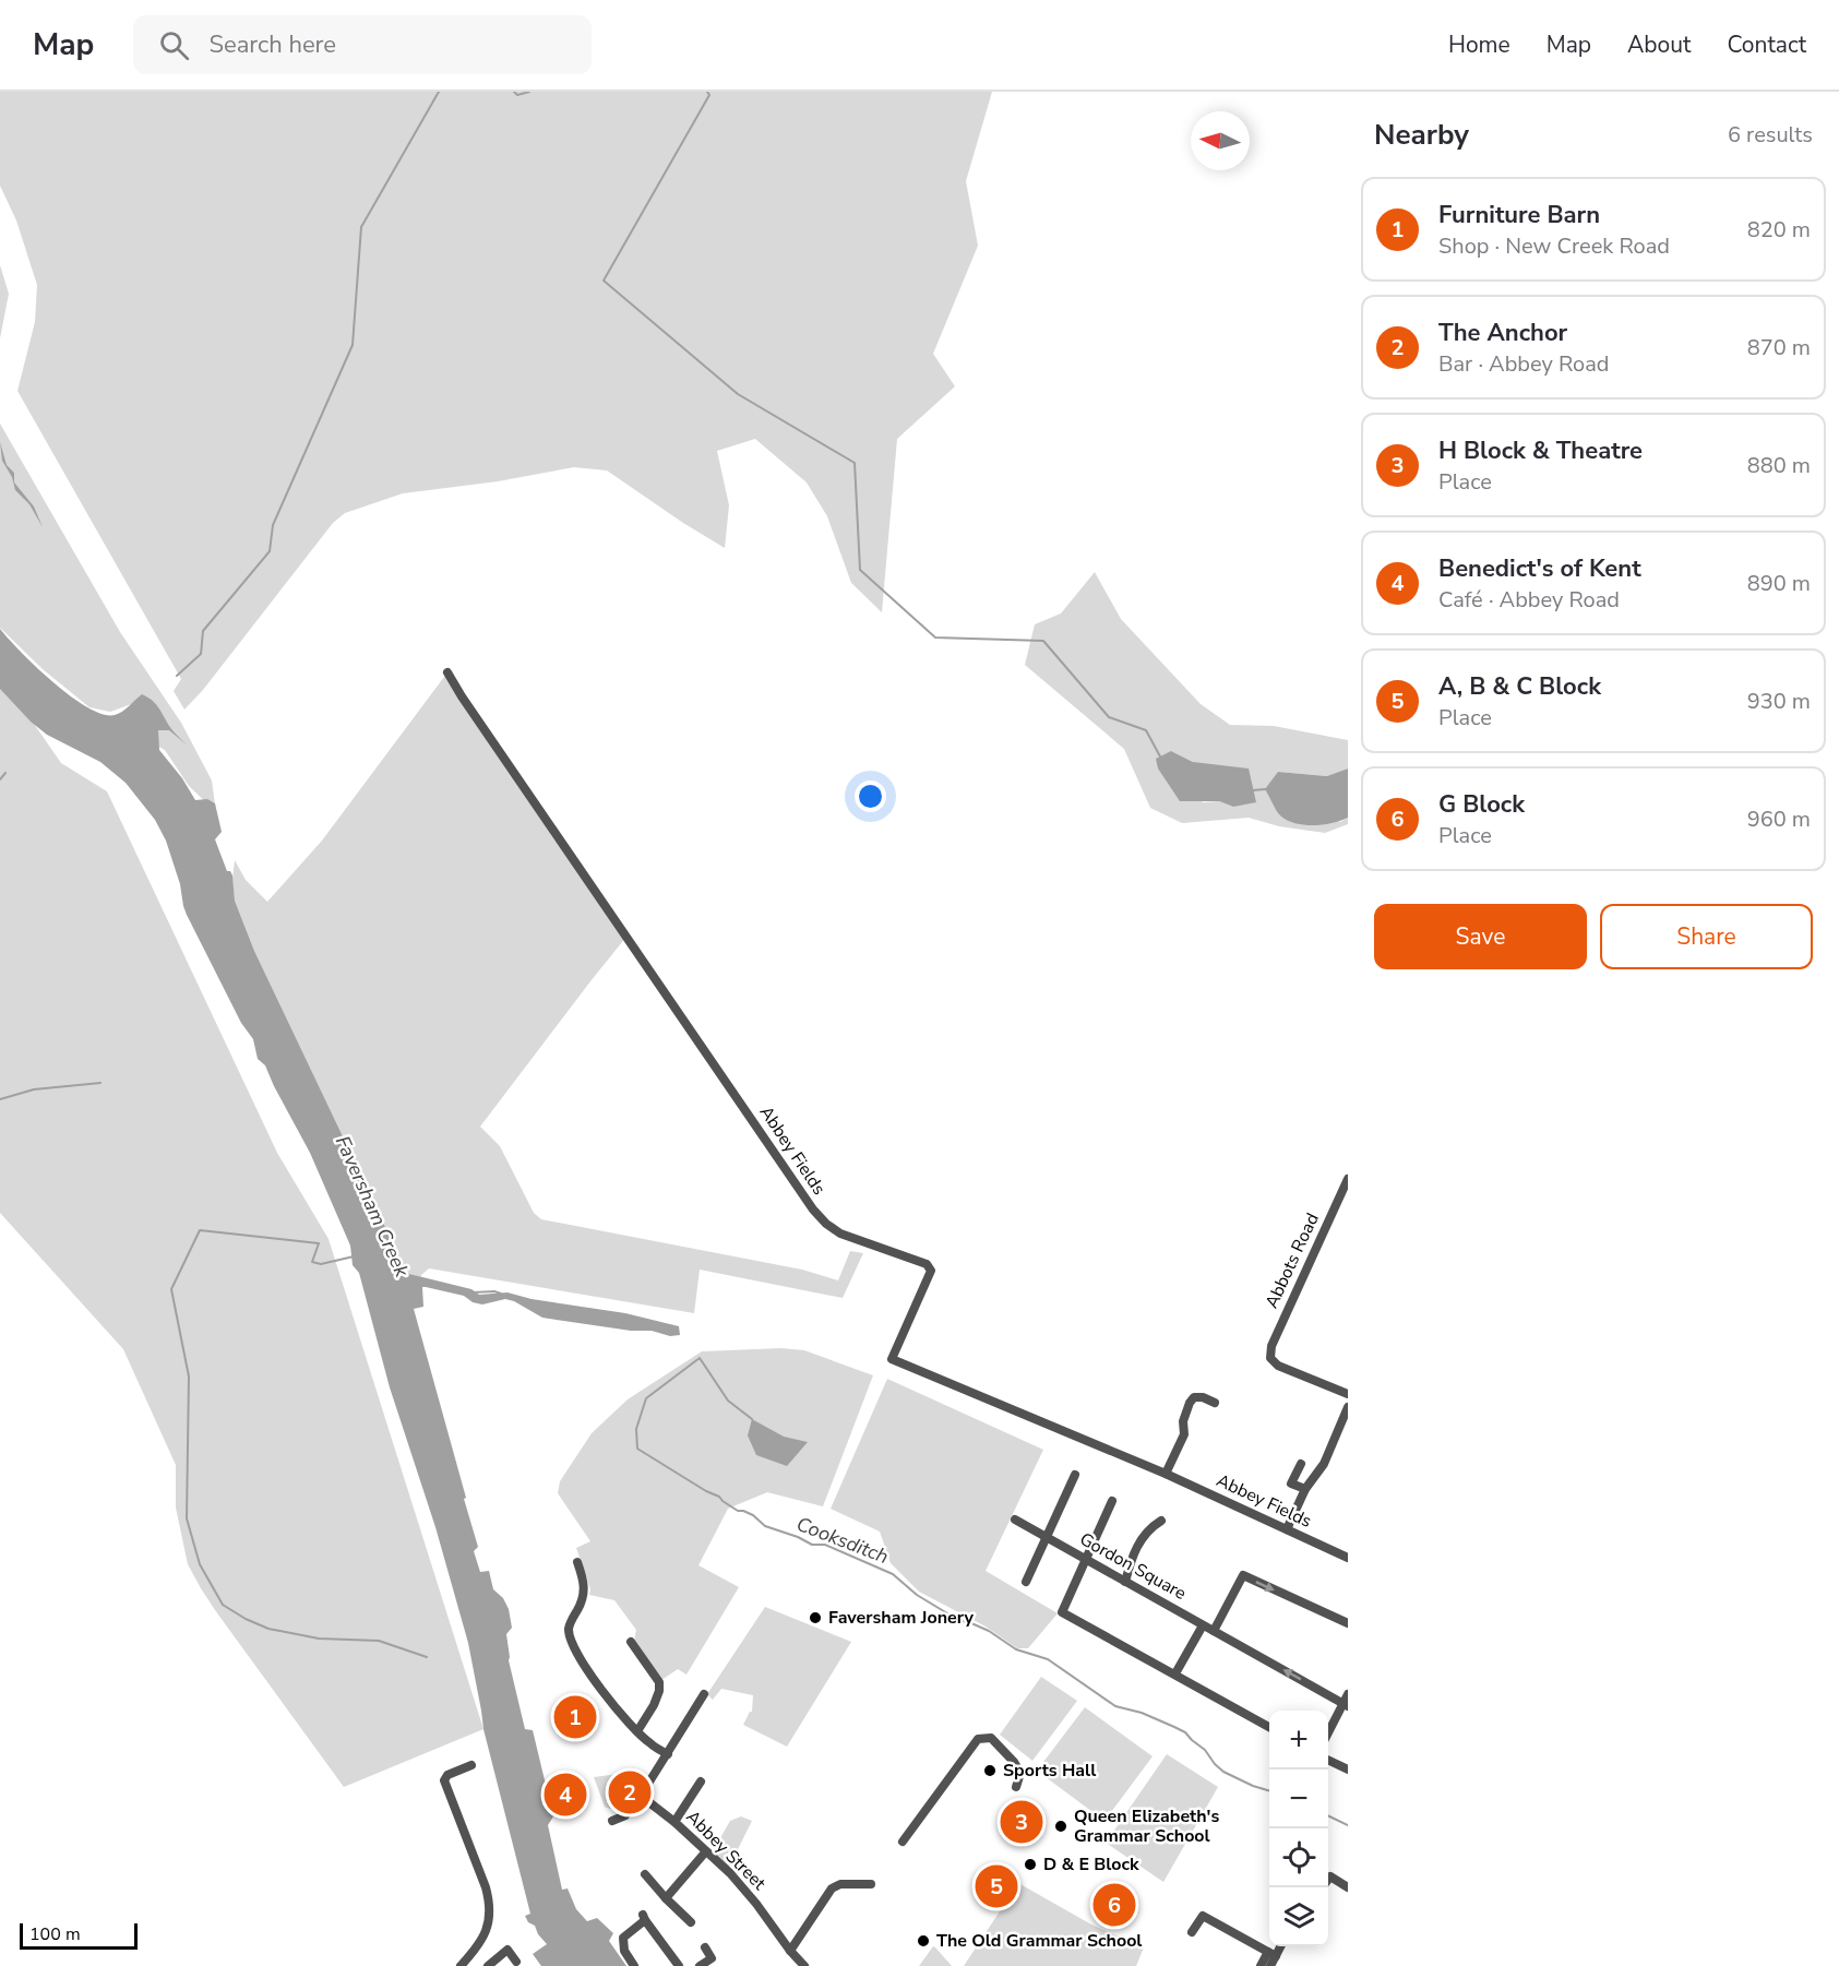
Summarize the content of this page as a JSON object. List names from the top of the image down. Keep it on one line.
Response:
{"streets":{"street":["Abbey Fields","Abbots Road","Gordon Square","Abbey Street"]},"water":["Faversham Creek","Cooksditch"],"places":["Faversham Jonery","Sports Hall","Queen Elizabeth's Grammar School","D & E Block","The Old Grammar School"],"scale_bar":"100 m","north":"left","page":{"header":"Map","search":"Search here","nav":["Home","Map","About","Contact"],"heading":["Nearby","6 results"],"list":[{"mark":"1","name":"Furniture Barn","note":"Shop · New Creek Road","value":"820 m"},{"mark":"2","name":"The Anchor","note":"Bar · Abbey Road","value":"870 m"},{"mark":"3","name":"H Block & Theatre","note":"Place","value":"880 m"},{"mark":"4","name":"Benedict's of Kent","note":"Café · Abbey Road","value":"890 m"},{"mark":"5","name":"A, B & C Block","note":"Place","value":"930 m"},{"mark":"6","name":"G Block","note":"Place","value":"960 m"}],"buttons":["Save","Share"],"pins":["1","2","4","3","5","6"],"map_buttons":["+","−"],"scale":"100 m"}}
